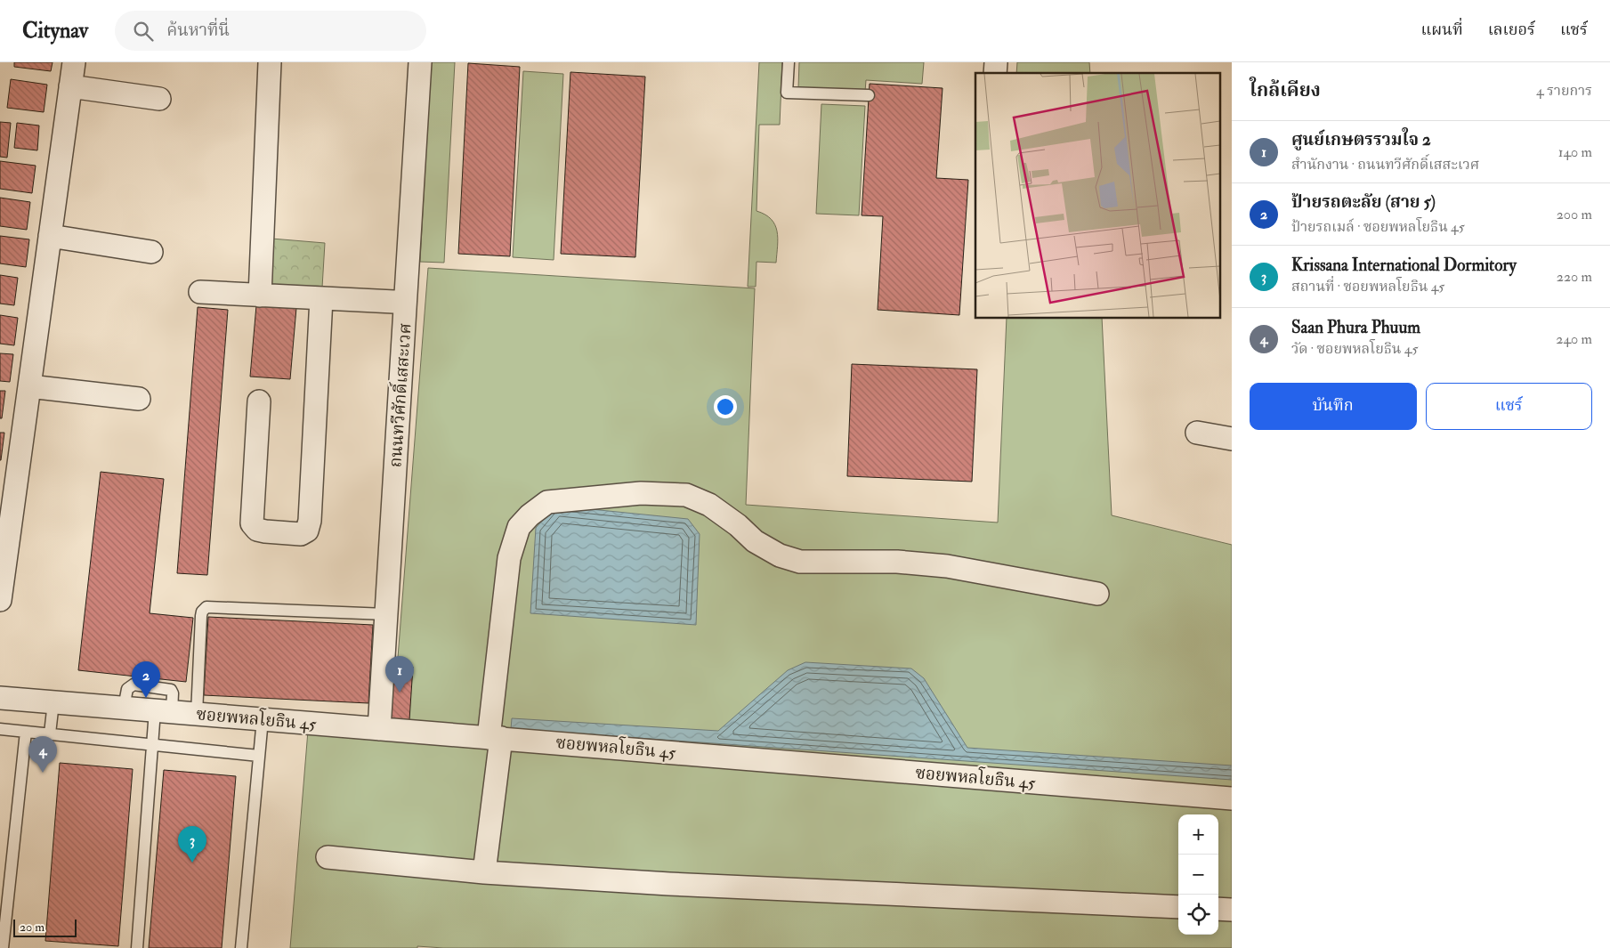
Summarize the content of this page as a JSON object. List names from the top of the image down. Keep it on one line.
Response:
{"streets":{"street":["ถนนทวีศักดิ์เสสะเวศ","ซอยพหลโยธิน 45"]},"crossings":[["ถนนทวีศักดิ์เสสะเวศ","ซอยพหลโยธิน 45"]],"scale_bar":"20 m","page":{"header":"Citynav","search":"ค้นหาที่นี่","nav":["แผนที่","เลเยอร์","แชร์"],"heading":["ใกล้เคียง","4 รายการ"],"list":[{"mark":"1","name":"ศูนย์เกษตรรวมใจ 2","note":"สำนักงาน · ถนนทวีศักดิ์เสสะเวศ","value":"140 m"},{"mark":"2","name":"ป้ายรถตะลัย (สาย 5)","note":"ป้ายรถเมล์ · ซอยพหลโยธิน 45","value":"200 m"},{"mark":"3","name":"Krissana International Dormitory","note":"สถานที่ · ซอยพหลโยธิน 45","value":"220 m"},{"mark":"4","name":"Saan Phura Phuum","note":"วัด · ซอยพหลโยธิน 45","value":"240 m"}],"buttons":["บันทึก","แชร์"],"pins":["1","2","4","3"],"map_buttons":["+","−"],"scale":"20 m"}}
